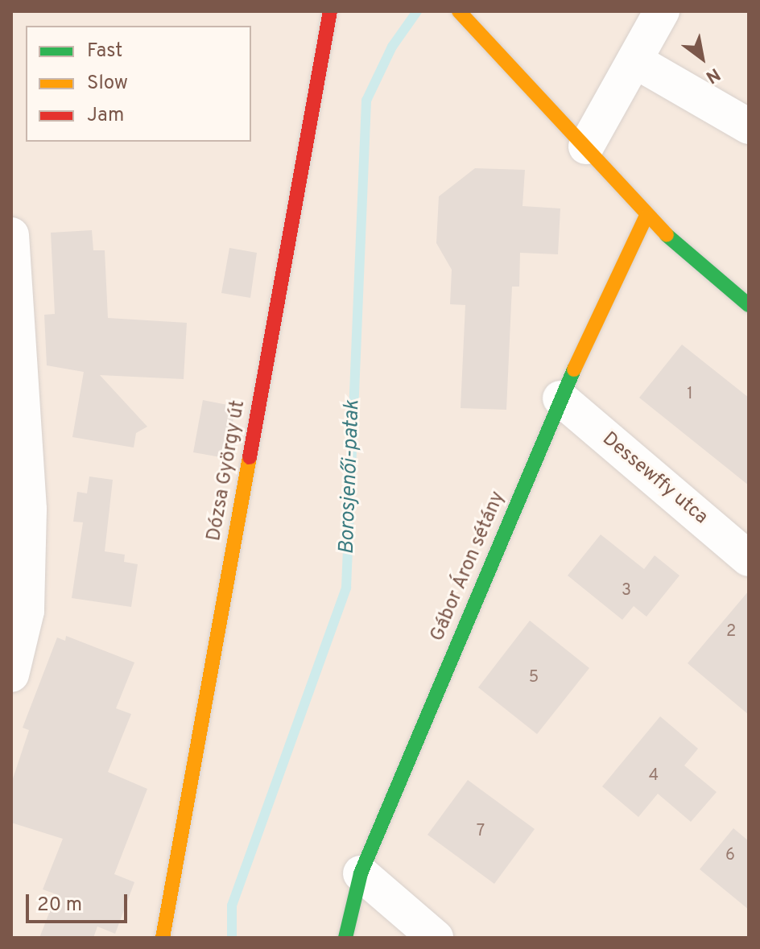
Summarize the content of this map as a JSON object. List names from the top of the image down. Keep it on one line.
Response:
{"streets":{"street":["Dózsa György út","Dessewffy utca","Gábor Áron sétány"]},"crossings":[["Dessewffy utca","Gábor Áron sétány"]],"water":["Borosjenői-patak"],"house_numbers":["1","3","2","5","4","7","6"],"legend":["Fast","Slow","Jam"],"scale_bar":"20 m","north":"bottom right"}
